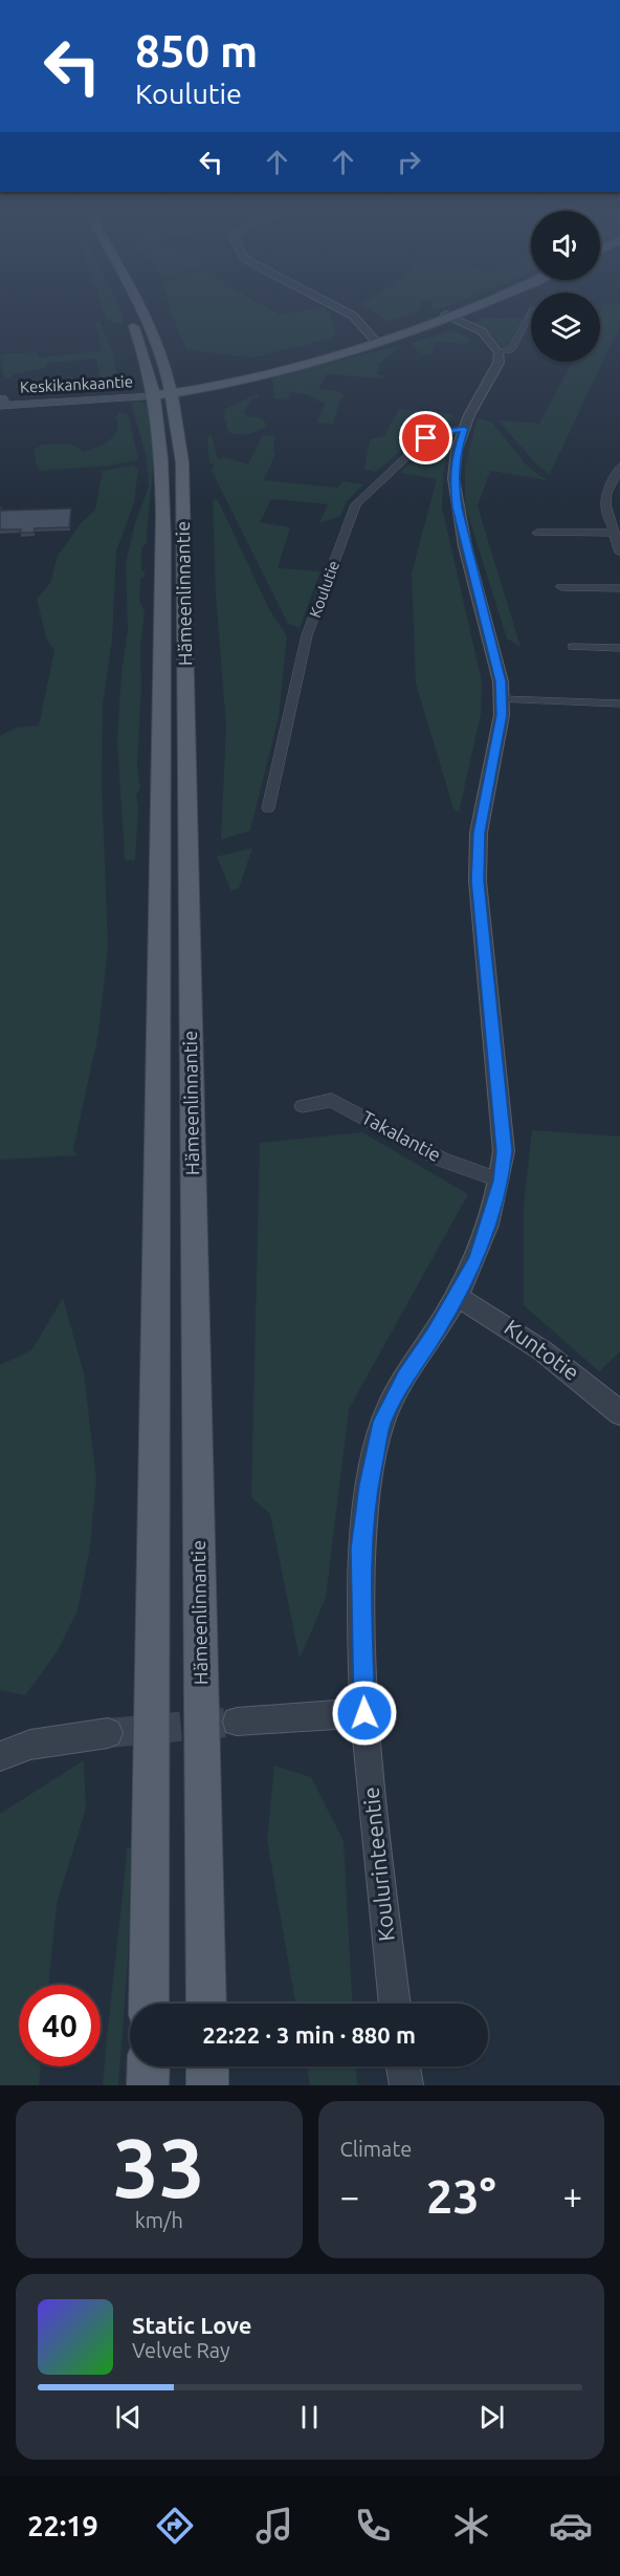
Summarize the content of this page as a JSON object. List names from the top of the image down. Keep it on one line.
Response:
{"streets":{"main road":["Keskikankaantie","Hämeenlinnantie"],"street":["Koulutie","Takalantie","Kuntotie","Koulurinteentie"]},"crossings":[["Keskikankaantie","Hämeenlinnantie"],["Koulutie","Koulurinteentie"],["Takalantie","Koulurinteentie"],["Kuntotie","Koulurinteentie"]],"page":{"turn":["850 m","Koulutie"],"limit":"40","trip":"22:22 · 3 min · 880 m","tile":[["33","km/h"],"Climate"],"heat":["−","23°","+"],"song":["Static Love","Velvet Ray"],"tabs":"22:19"}}
